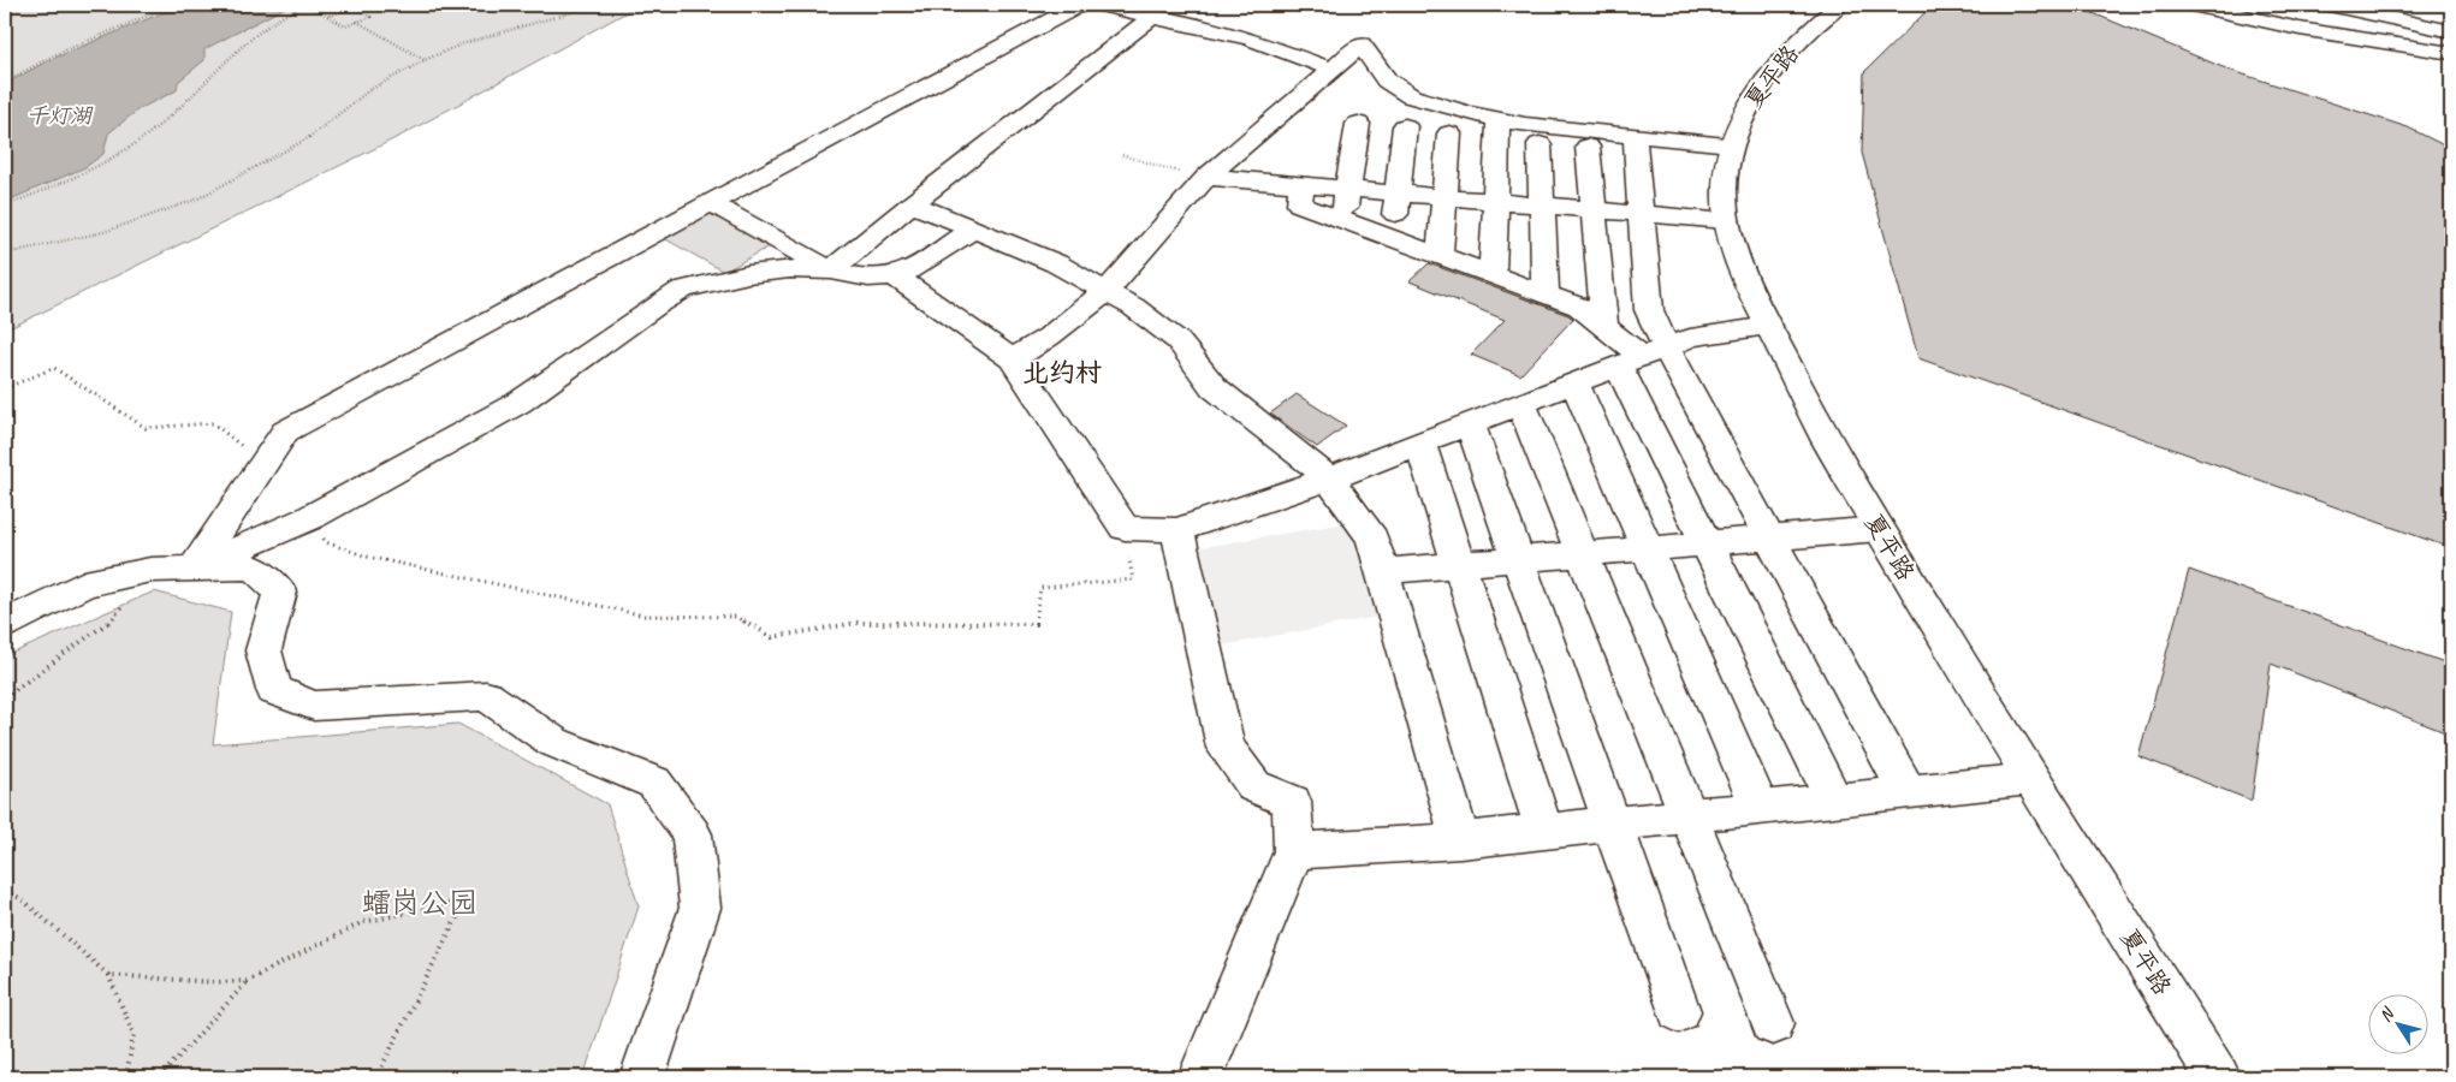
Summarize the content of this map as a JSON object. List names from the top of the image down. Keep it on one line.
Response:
{"streets":{"street":["夏平路"]},"districts":["北约村"],"water":["千灯湖"],"parks":["𧒽岗公园"],"north":"top left"}
